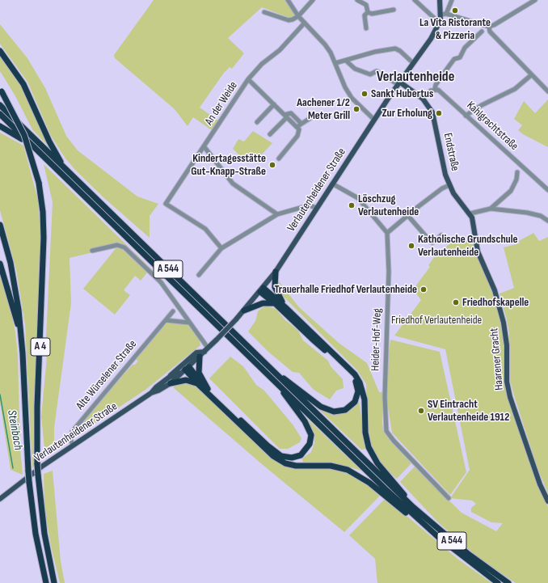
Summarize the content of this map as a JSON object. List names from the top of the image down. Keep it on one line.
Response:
{"streets":{"highway":["A 544","A 4"],"main road":["Endstraße","Verlautenheidener Straße","Haarener Gracht"],"street":["An der Weide","Kahlgrachtstraße","Heider-Hof-Weg","Alte Würselener Straße"]},"crossings":[["Endstraße","Verlautenheidener Straße"],["Endstraße","Haarener Gracht"],["Verlautenheidener Straße","Alte Würselener Straße"]],"districts":["Verlautenheide"],"water":["Steinbach"],"parks":["Friedhof Verlautenheide"],"places":["La Vita Ristorante & Pizzeria","Sankt Hubertus","Aachener 1/2 Meter Grill","Zur Erholung","Kindertagesstätte Gut-Knapp-Straße","Löschzug Verlautenheide","Katholische Grundschule Verlautenheide","Trauerhalle Friedhof Verlautenheide","Friedhofskapelle","SV Eintracht Verlautenheide 1912"]}
